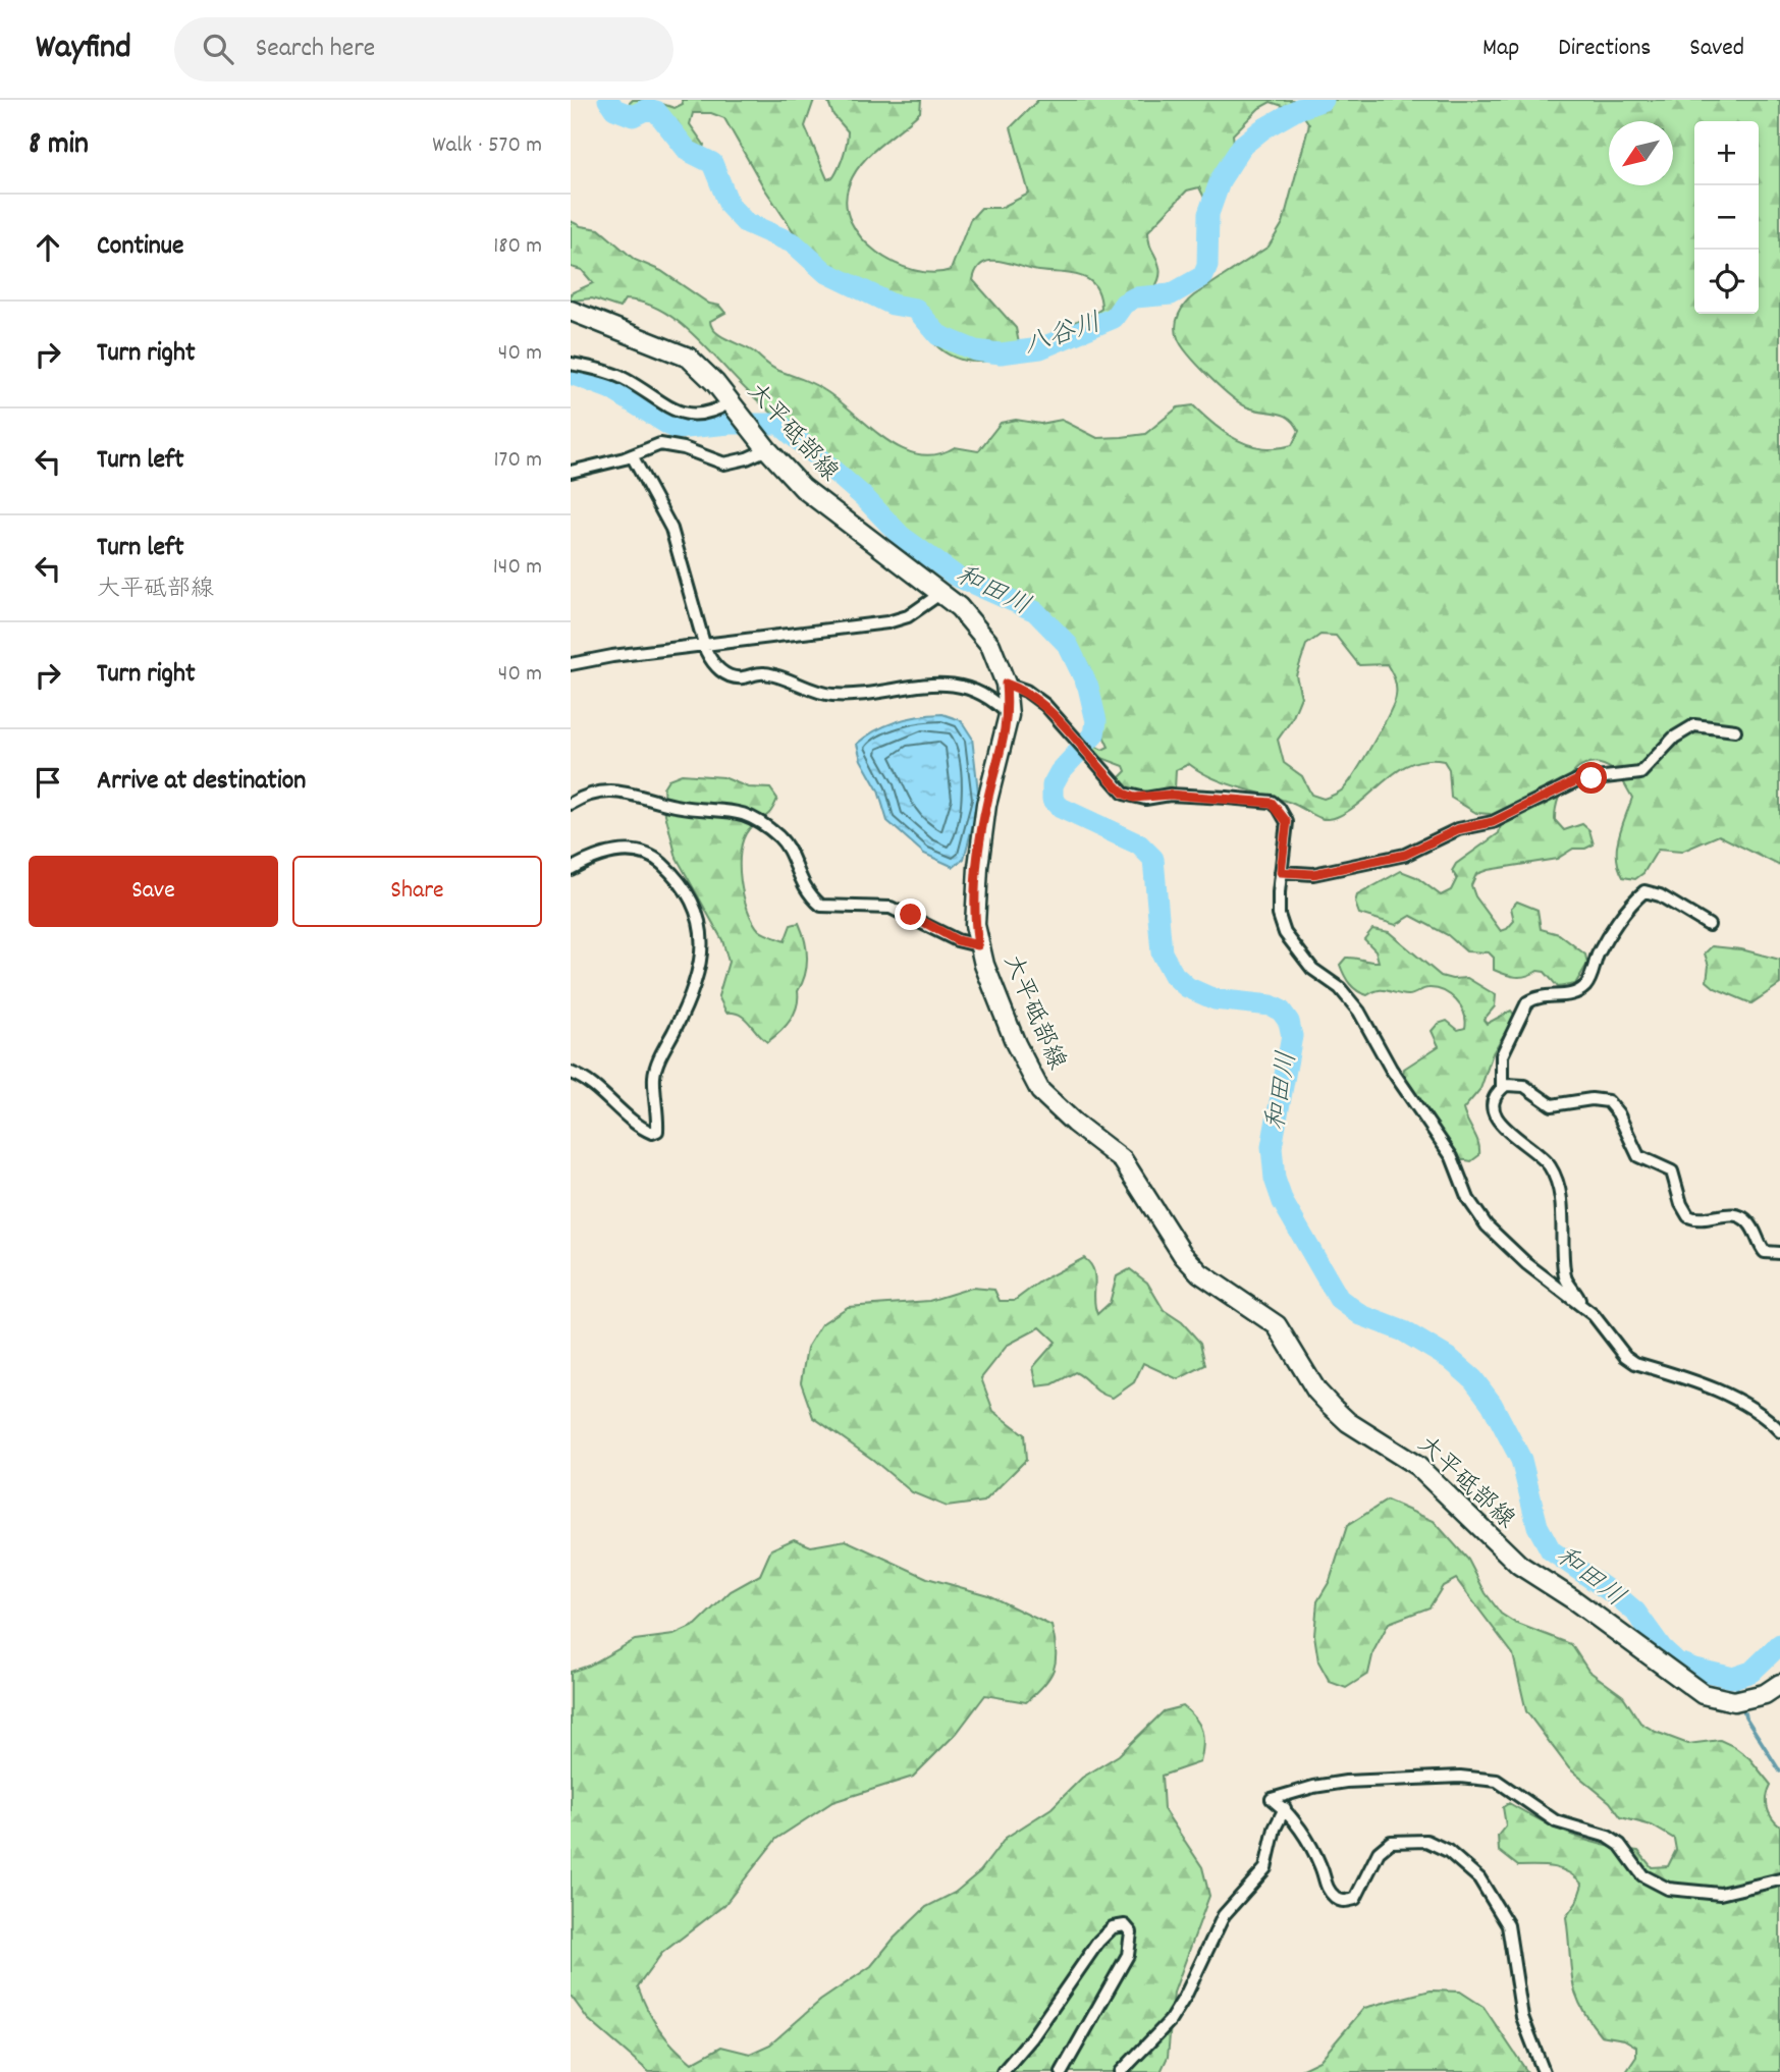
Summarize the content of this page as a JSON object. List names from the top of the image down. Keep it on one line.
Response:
{"streets":{"main road":["大平砥部線"]},"water":["八谷川","和田川"],"north":"bottom left","page":{"header":"Wayfind","search":"Search here","nav":["Map","Directions","Saved"],"heading":["8 min","Walk · 570 m"],"map_buttons":["+","−"],"list":[["Continue","180 m"],["Turn right","40 m"],["Turn left","170 m"],["Turn left","大平砥部線","140 m"],["Turn right","40 m"],"Arrive at destination"],"buttons":["Save","Share"]}}
